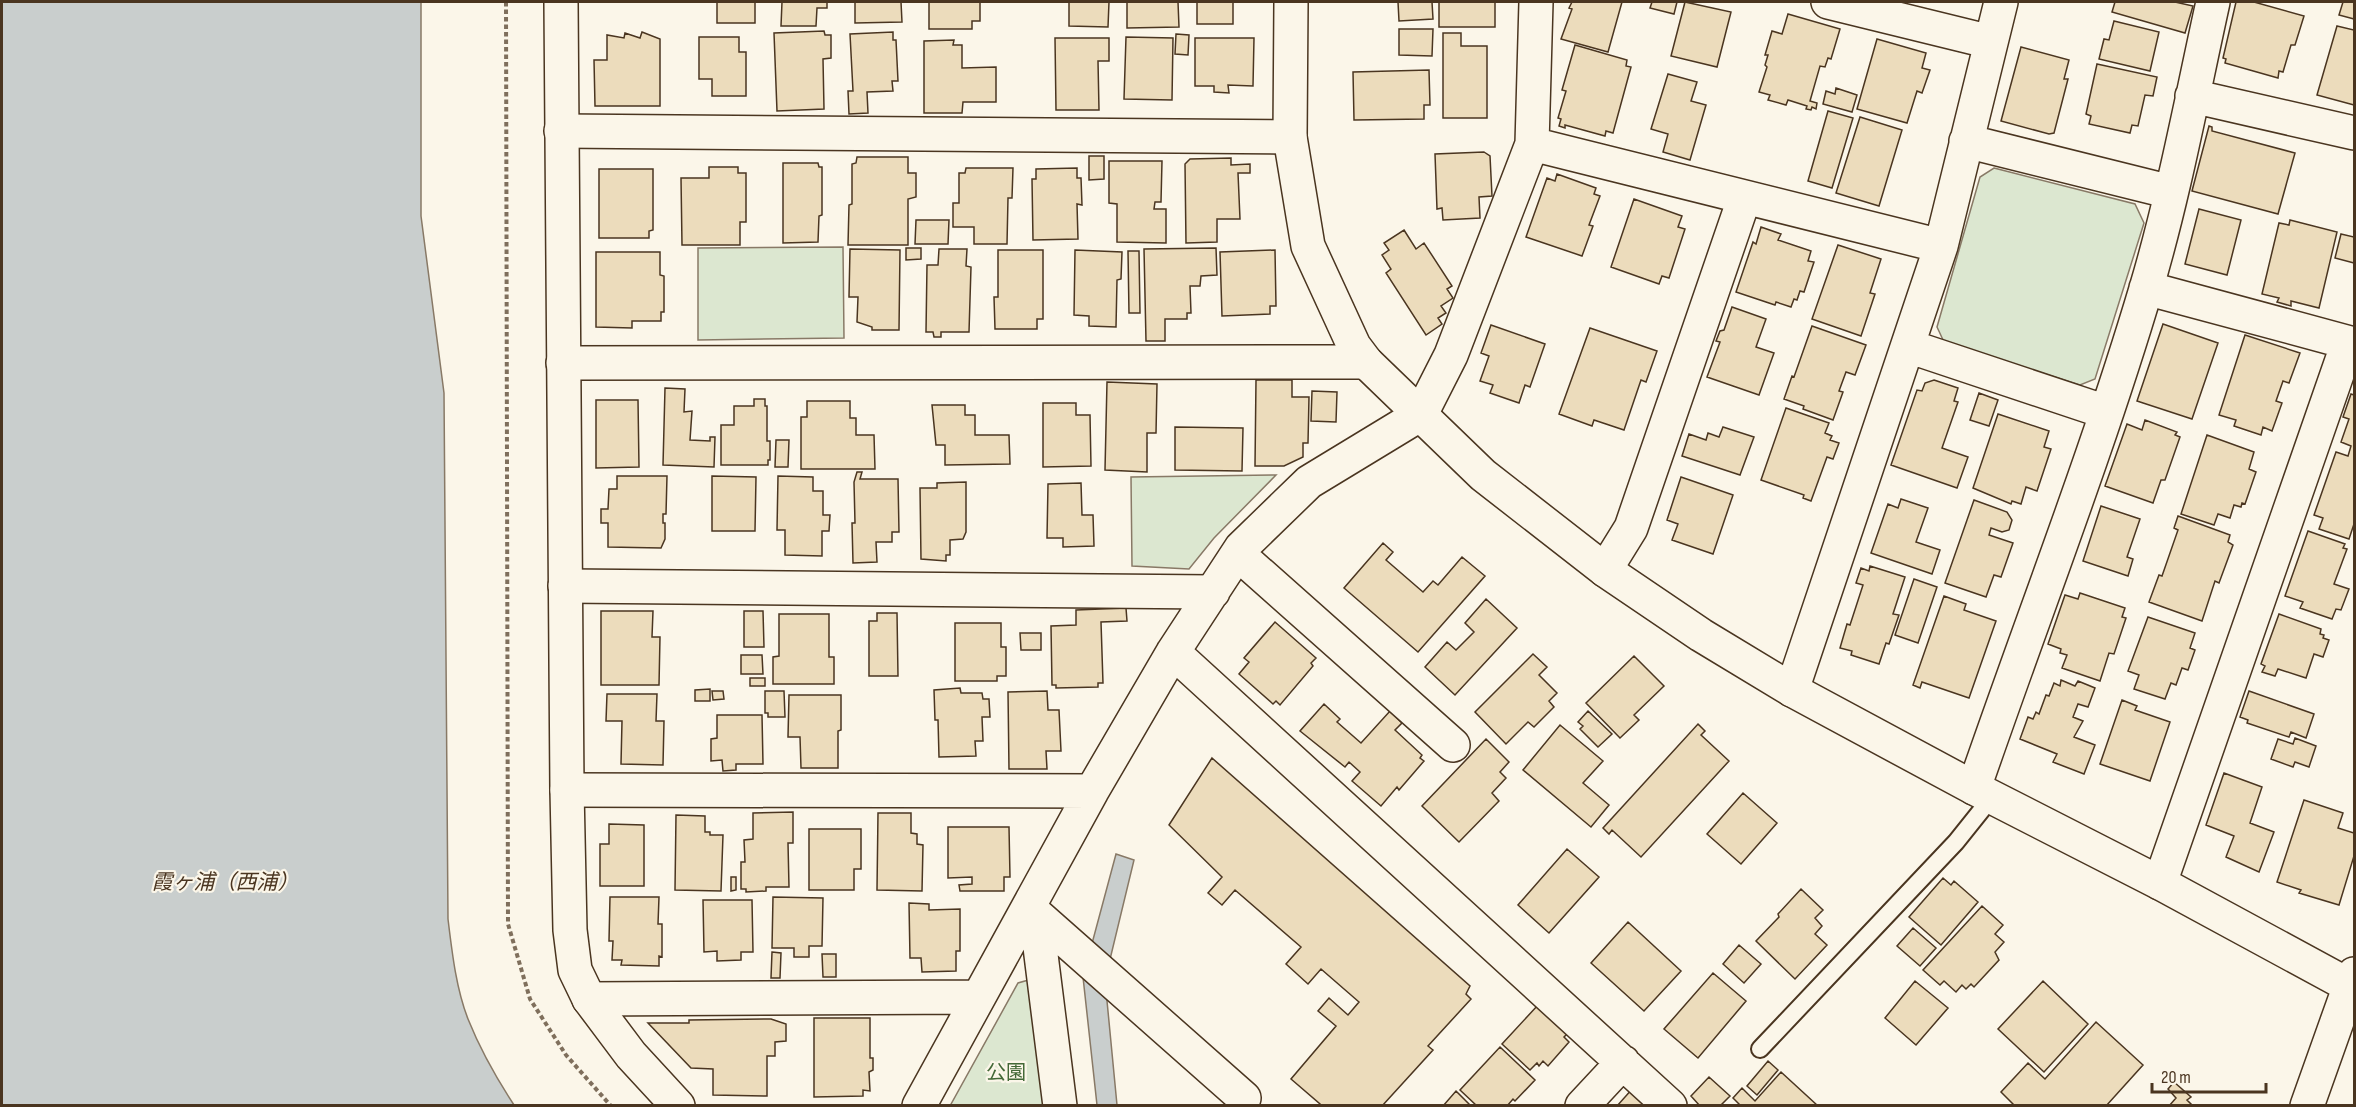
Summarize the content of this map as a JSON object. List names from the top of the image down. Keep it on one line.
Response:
{"water":["霞ヶ浦（西浦）"],"parks":["公園"],"scale_bar":"20 m"}
